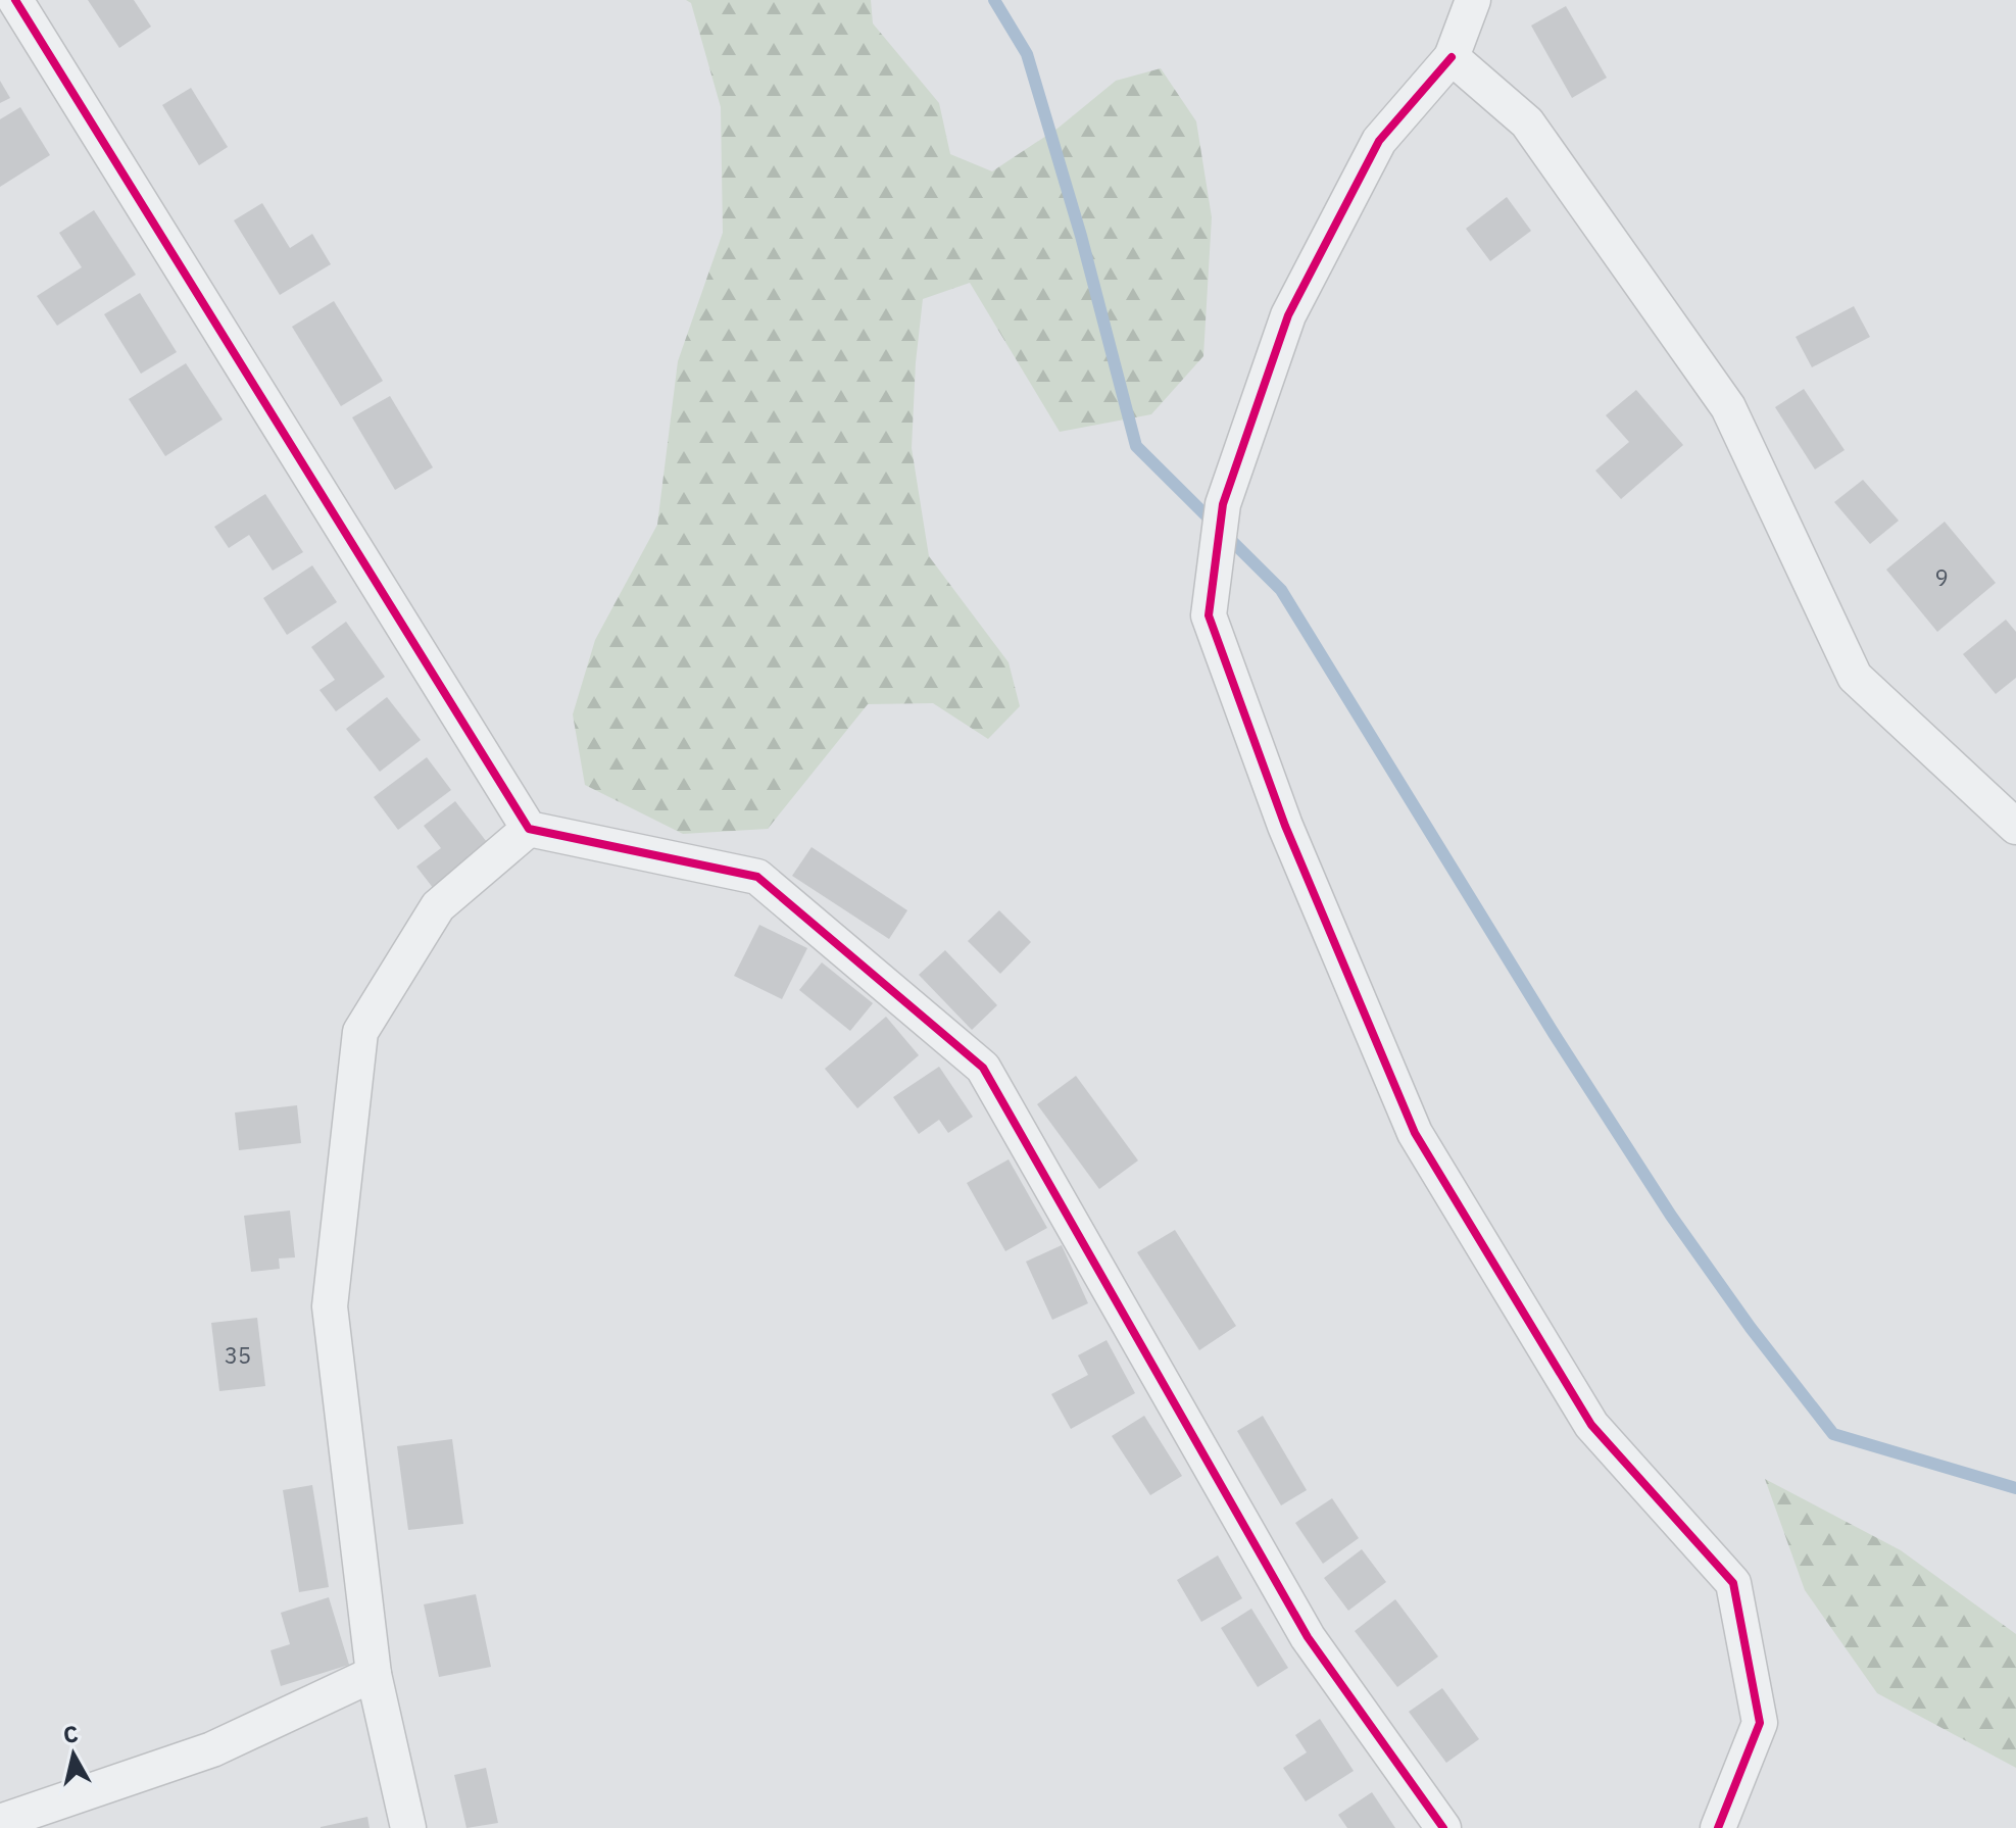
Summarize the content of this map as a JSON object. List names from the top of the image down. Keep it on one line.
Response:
{"house_numbers":["9","35"],"north":"top"}
